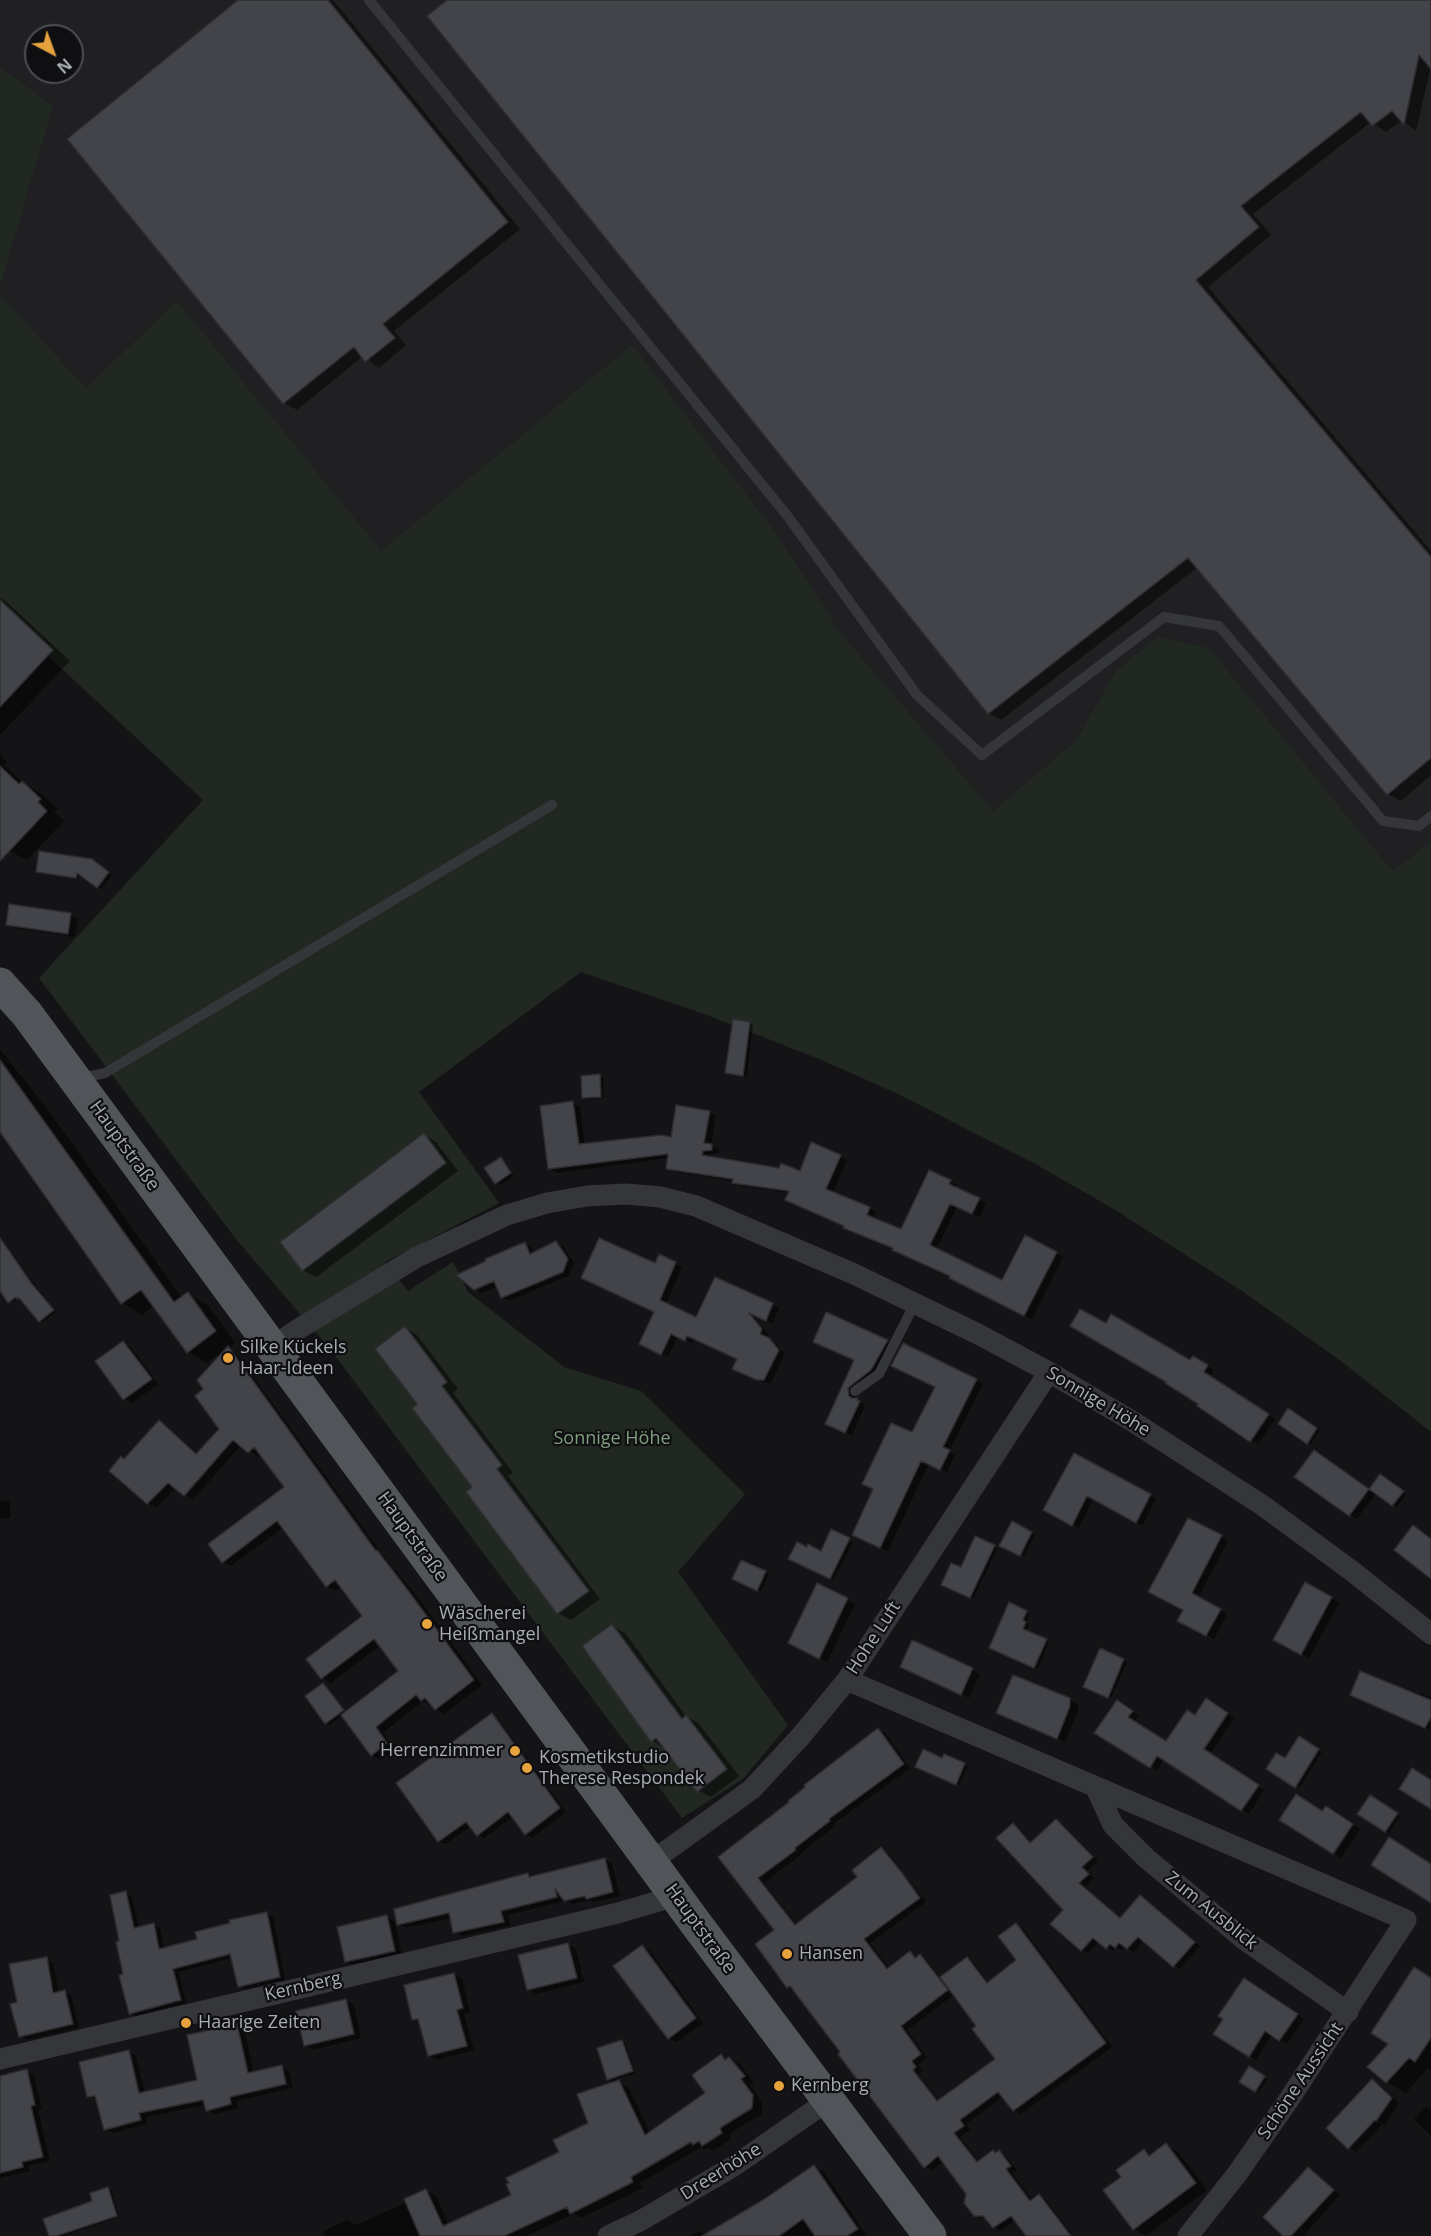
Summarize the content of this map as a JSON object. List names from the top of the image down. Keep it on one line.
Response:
{"streets":{"main road":["Hauptstraße"],"street":["Sonnige Höhe","Hohe Luft","Zum Ausblick","Kernberg","Schöne Aussicht","Dreerhöhe"]},"crossings":[["Hauptstraße","Sonnige Höhe"],["Hauptstraße","Hohe Luft"],["Hauptstraße","Kernberg"],["Hauptstraße","Dreerhöhe"],["Sonnige Höhe","Hohe Luft"],["Zum Ausblick","Schöne Aussicht"]],"parks":["Sonnige Höhe"],"places":["Silke Kückels Haar-Ideen","Wäscherei Heißmangel","Herrenzimmer","Kosmetikstudio Therese Respondek","Hansen","Haarige Zeiten","Kernberg"],"north":"bottom right"}
